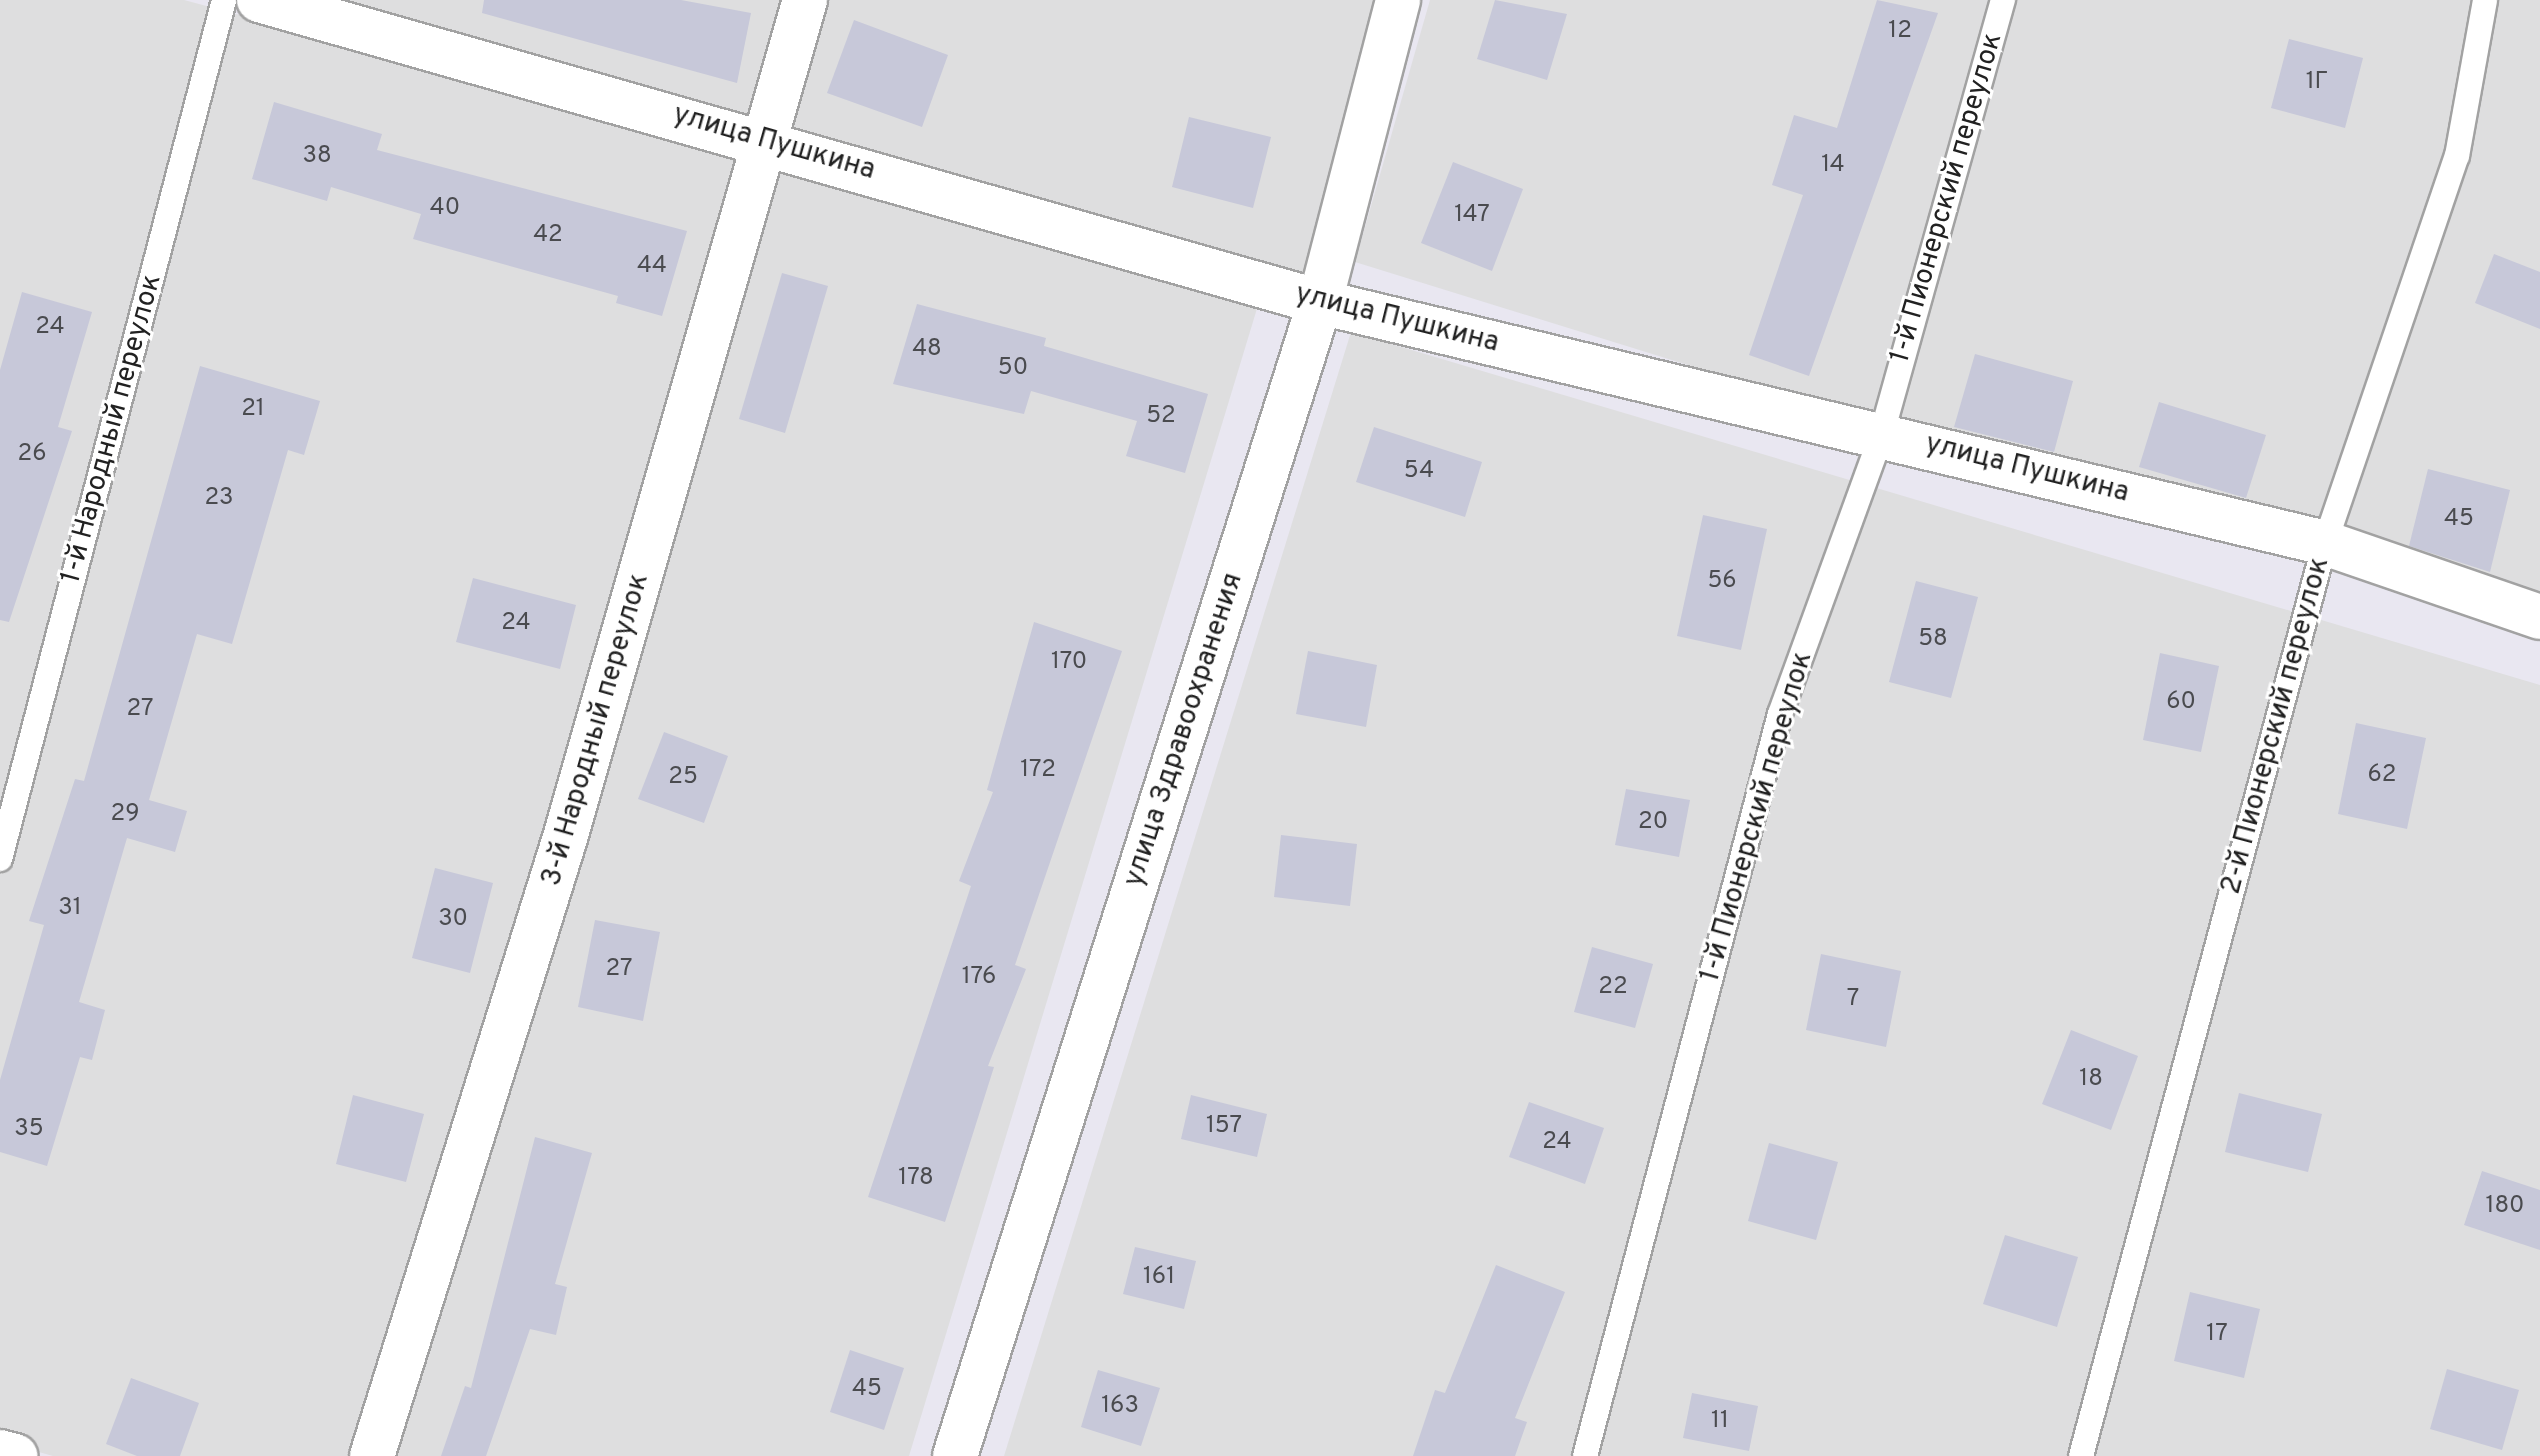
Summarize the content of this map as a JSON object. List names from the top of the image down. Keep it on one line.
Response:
{"streets":{"street":["улица Пушкина","3-й Народный переулок","улица Здравоохранения"],"lane":["1-й Пионерский переулок","1-й Народный переулок","2-й Пионерский переулок"]},"crossings":[["улица Пушкина","1-й Пионерский переулок"],["улица Пушкина","2-й Пионерский переулок"],["улица Пушкина","3-й Народный переулок"],["улица Пушкина","улица Здравоохранения"]],"house_numbers":["12","1Г","38","14","40","147","42","44","24","48","50","21","52","26","54","23","45","56","24","58","170","60","27","172","62","25","29","20","31","30","27","176","22","7","18","157","35","24","178","180","161","17","45","163","11"]}
